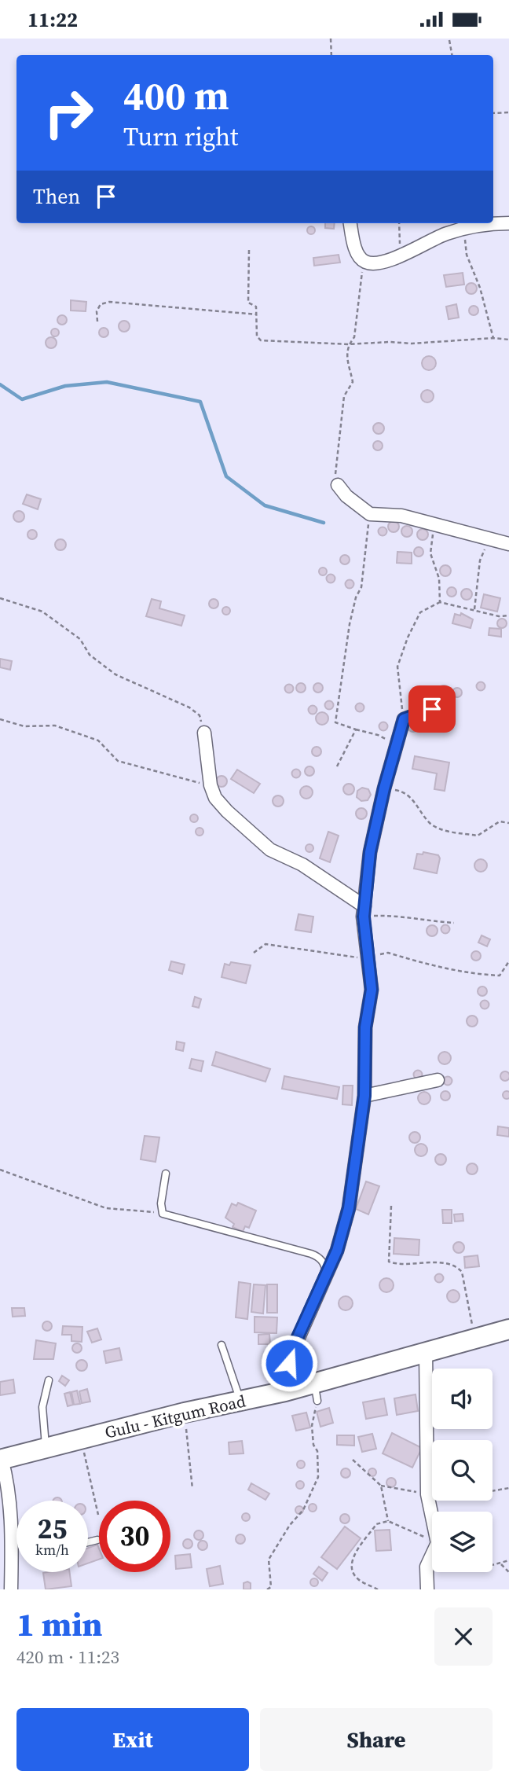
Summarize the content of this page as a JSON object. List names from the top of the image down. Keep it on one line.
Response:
{"streets":{"main road":["Gulu - Kitgum Road"]},"page":{"status":"11:22","turn":["400 m","Turn right"],"then":"Then","speed":"25 km/h","limit":"30","heading":["1 min","420 m · 11:23"],"buttons":["Exit","Share"]}}
